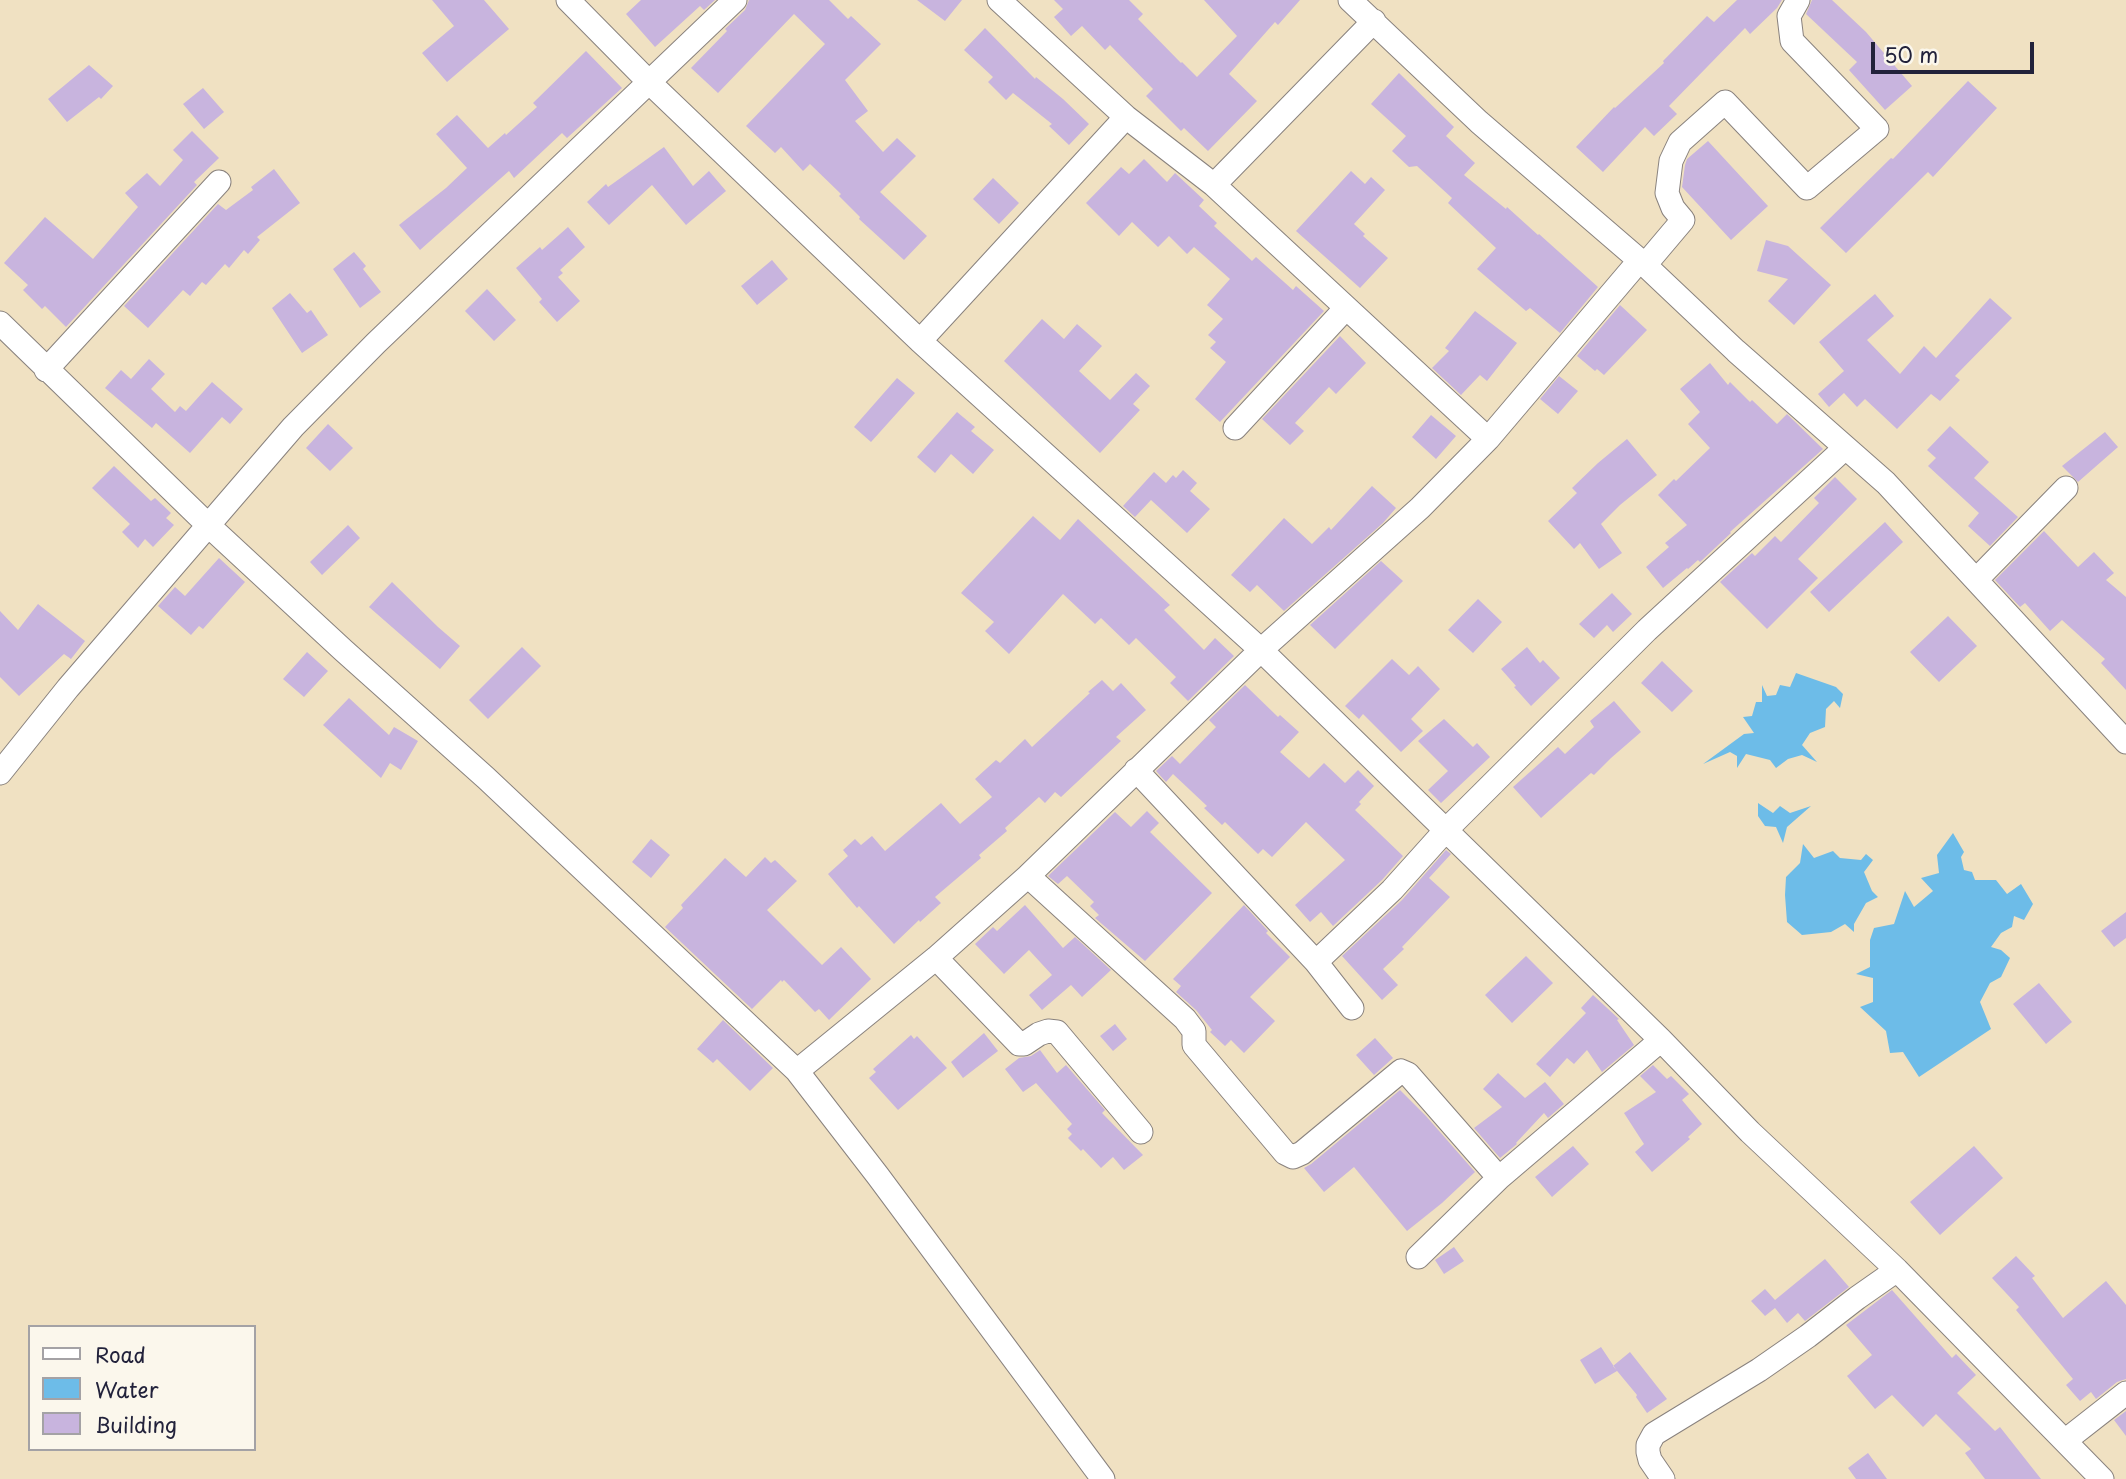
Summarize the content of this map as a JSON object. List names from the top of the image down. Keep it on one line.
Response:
{"legend":["Road","Water","Building"],"scale_bar":"50 m"}
